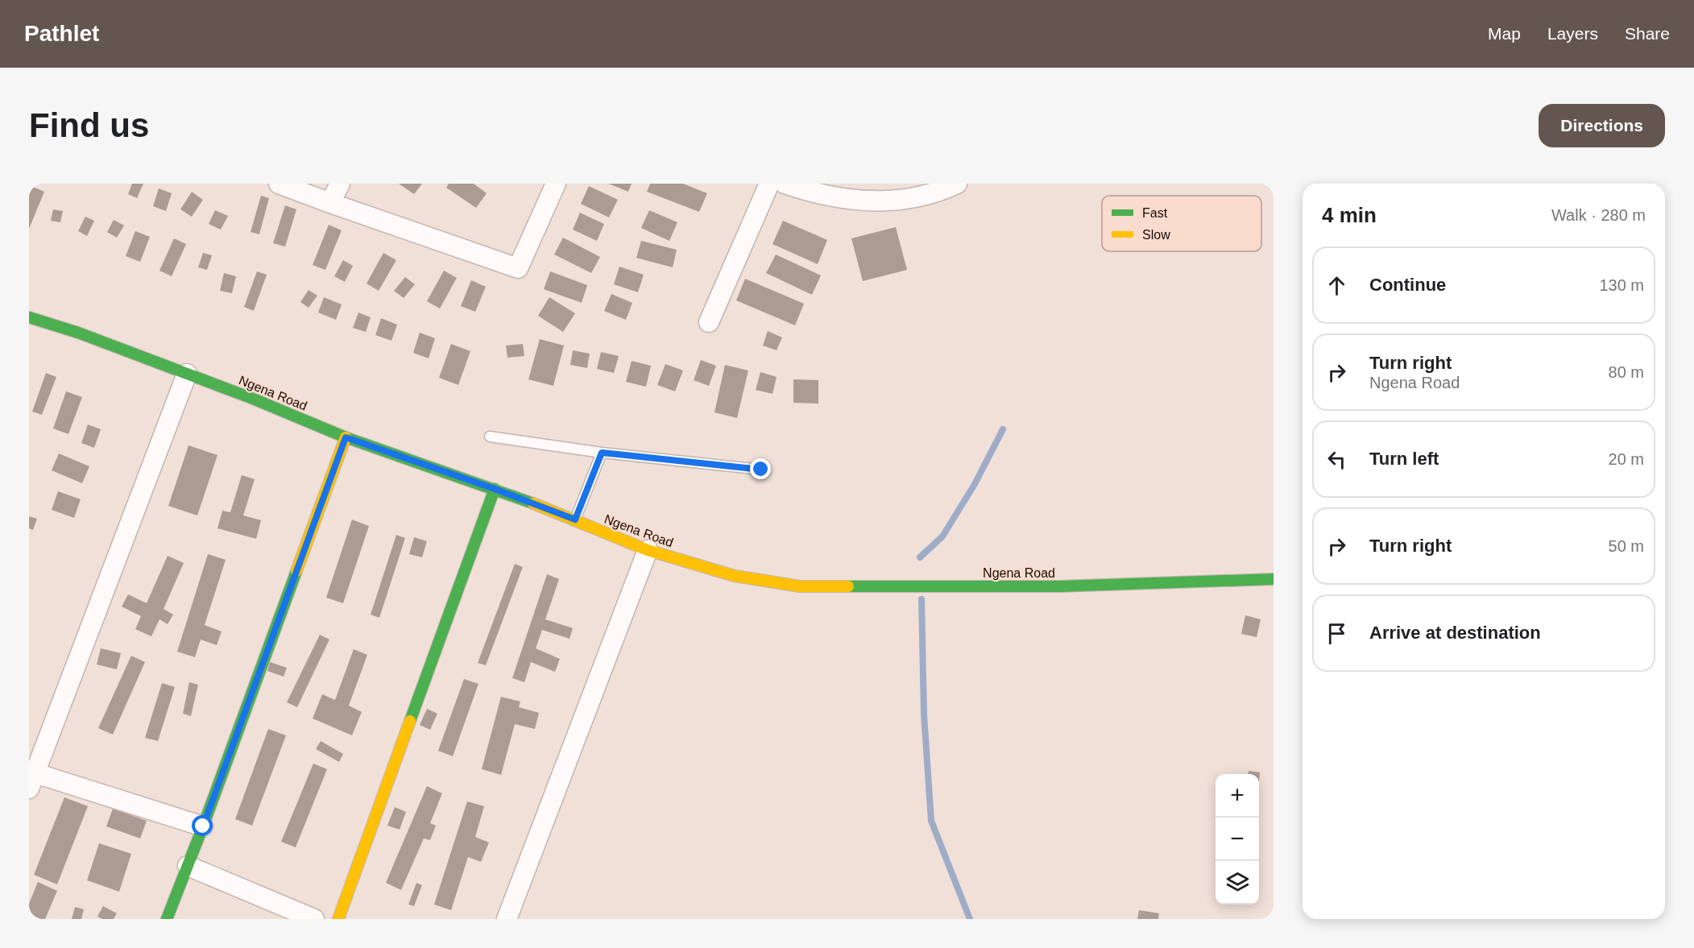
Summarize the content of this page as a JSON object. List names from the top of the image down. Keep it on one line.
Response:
{"streets":{"street":["Ngena Road"]},"legend":["Fast","Slow"],"page":{"header":"Pathlet","nav":["Map","Layers","Share"],"buttons":"Directions","title":"Find us","heading":["4 min","Walk · 280 m"],"list":[["Continue","130 m"],["Turn right","Ngena Road","80 m"],["Turn left","20 m"],["Turn right","50 m"],"Arrive at destination"],"map_buttons":["+","−"]}}
